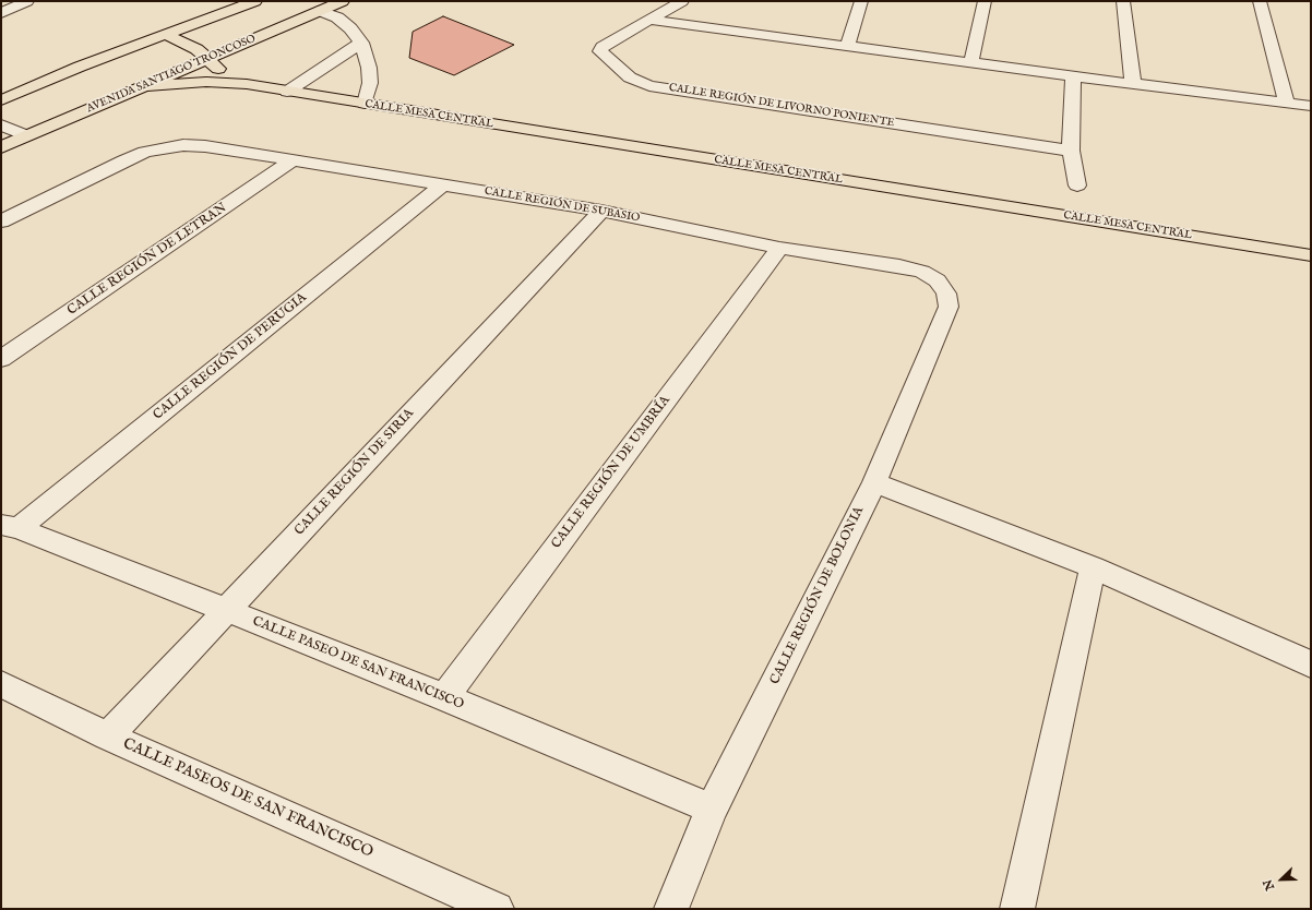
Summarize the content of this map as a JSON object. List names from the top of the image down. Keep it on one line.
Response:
{"streets":{"main road":["AVENIDA SANTIAGO TRONCOSO","CALLE MESA CENTRAL"],"street":["CALLE REGIÓN DE LIVORNO PONIENTE","CALLE REGIÓN DE SUBASIO","CALLE REGIÓN DE LETRAN","CALLE REGIÓN DE PERUGIA","CALLE REGIÓN DE SIRIA","CALLE REGIÓN DE UMBRÍA","CALLE REGIÓN DE BOLONIA","CALLE PASEO DE SAN FRANCISCO","CALLE PASEOS DE SAN FRANCISCO"]},"crossings":[["CALLE REGIÓN DE SUBASIO","CALLE REGIÓN DE LETRAN"],["CALLE REGIÓN DE SUBASIO","CALLE REGIÓN DE PERUGIA"],["CALLE REGIÓN DE SUBASIO","CALLE REGIÓN DE SIRIA"],["CALLE REGIÓN DE SUBASIO","CALLE REGIÓN DE UMBRÍA"],["CALLE REGIÓN DE SUBASIO","CALLE REGIÓN DE BOLONIA"],["CALLE REGIÓN DE PERUGIA","CALLE PASEO DE SAN FRANCISCO"],["CALLE REGIÓN DE SIRIA","CALLE PASEO DE SAN FRANCISCO"],["CALLE REGIÓN DE SIRIA","CALLE PASEOS DE SAN FRANCISCO"],["CALLE REGIÓN DE UMBRÍA","CALLE PASEO DE SAN FRANCISCO"],["CALLE REGIÓN DE BOLONIA","CALLE PASEO DE SAN FRANCISCO"]],"north":"bottom left"}
